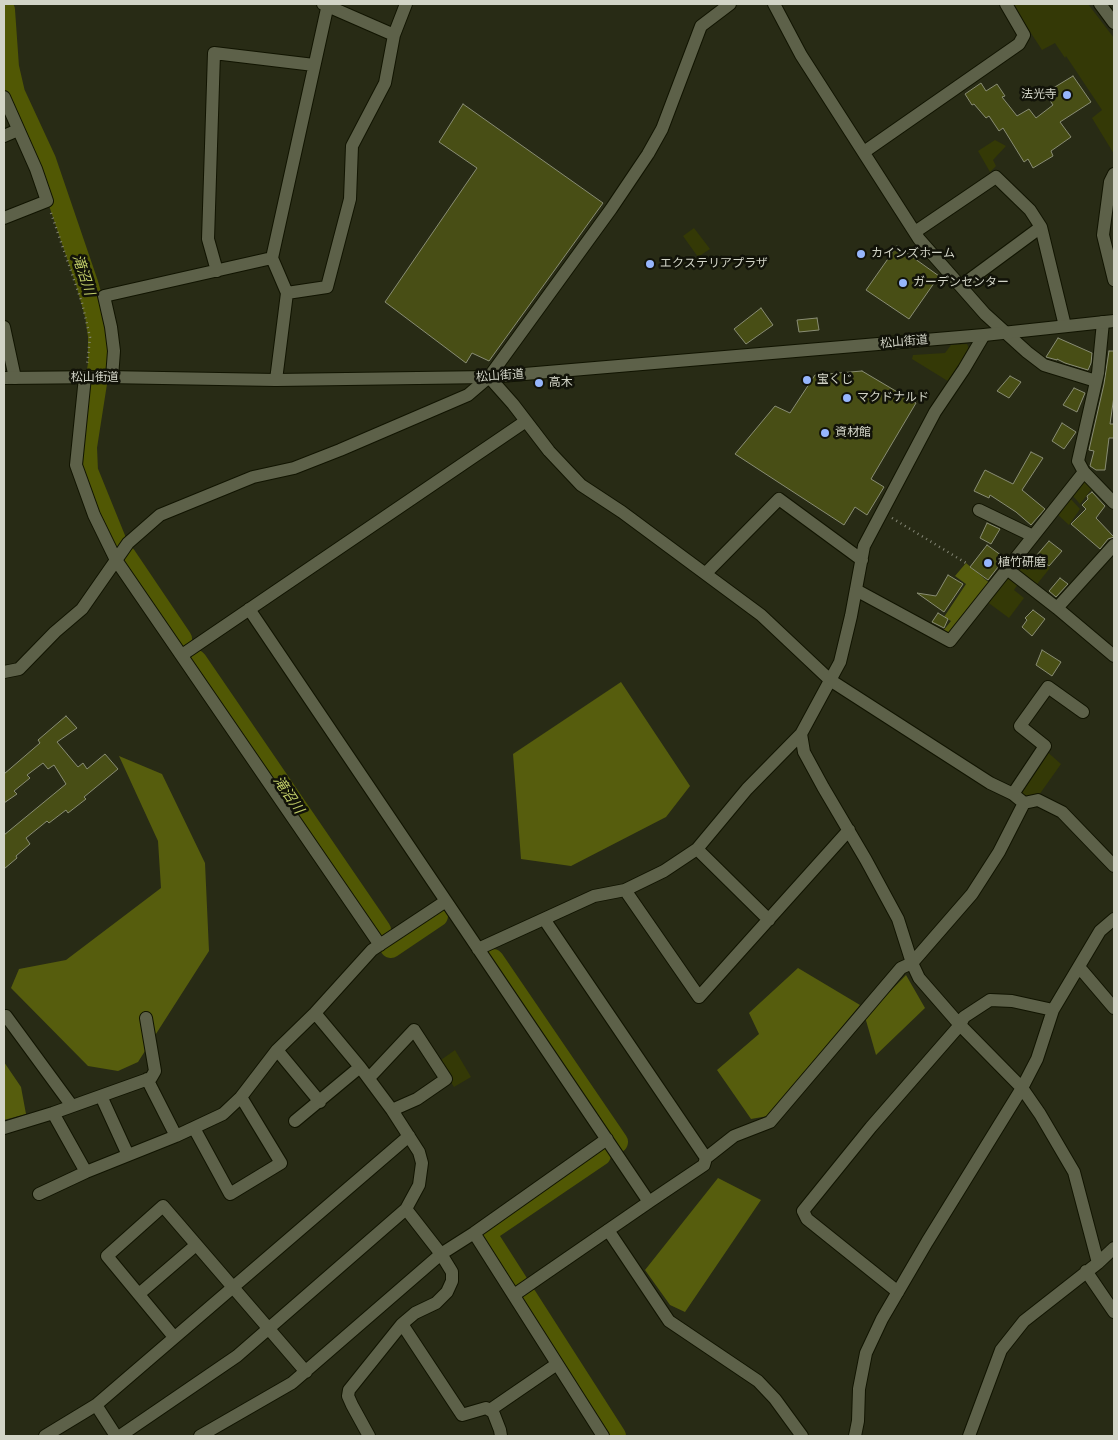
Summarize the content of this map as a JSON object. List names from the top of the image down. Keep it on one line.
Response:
{"streets":{"street":["松山街道"]},"water":["滝沼川"],"places":["法光寺","カインズホーム","エクステリアプラザ","ガーデンセンター","宝くじ","高木","マクドナルド","資材館","植竹研磨"]}
